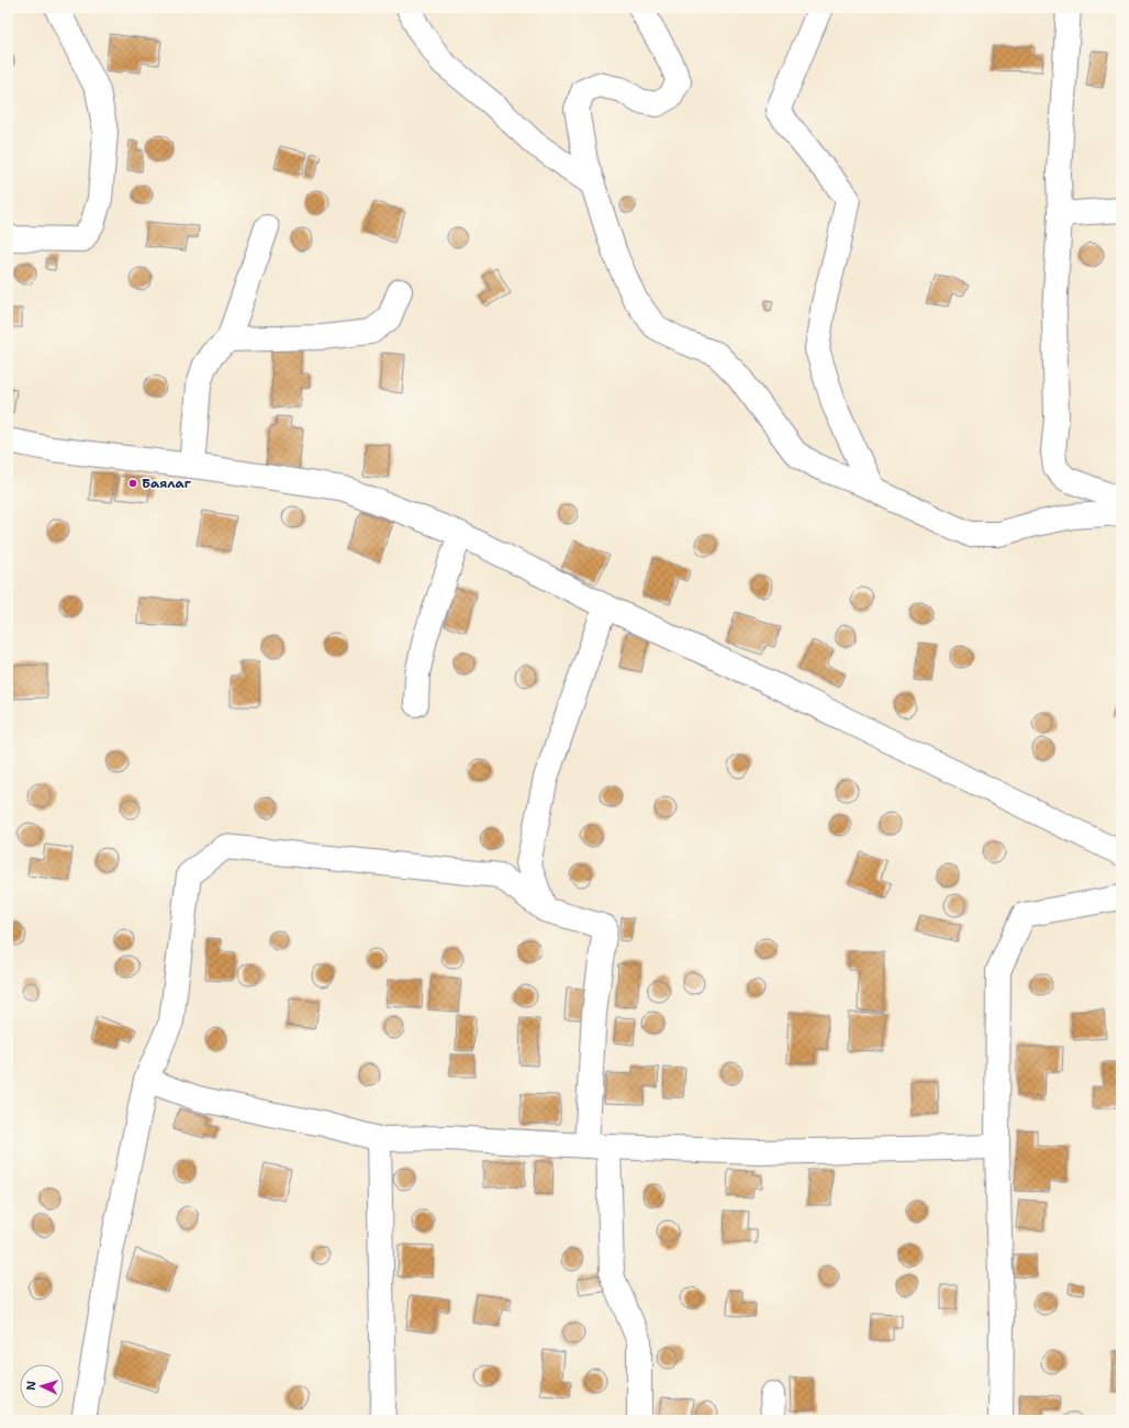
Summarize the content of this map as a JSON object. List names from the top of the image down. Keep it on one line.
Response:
{"places":["Баялаг"],"north":"left"}
